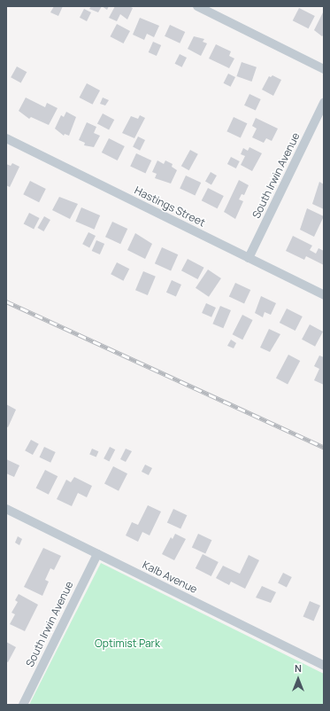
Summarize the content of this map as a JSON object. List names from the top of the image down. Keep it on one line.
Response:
{"streets":{"street":["South Irwin Avenue","Hastings Street","Kalb Avenue"]},"crossings":[["South Irwin Avenue","Hastings Street"],["South Irwin Avenue","Kalb Avenue"]],"parks":["Optimist Park"],"north":"top"}
